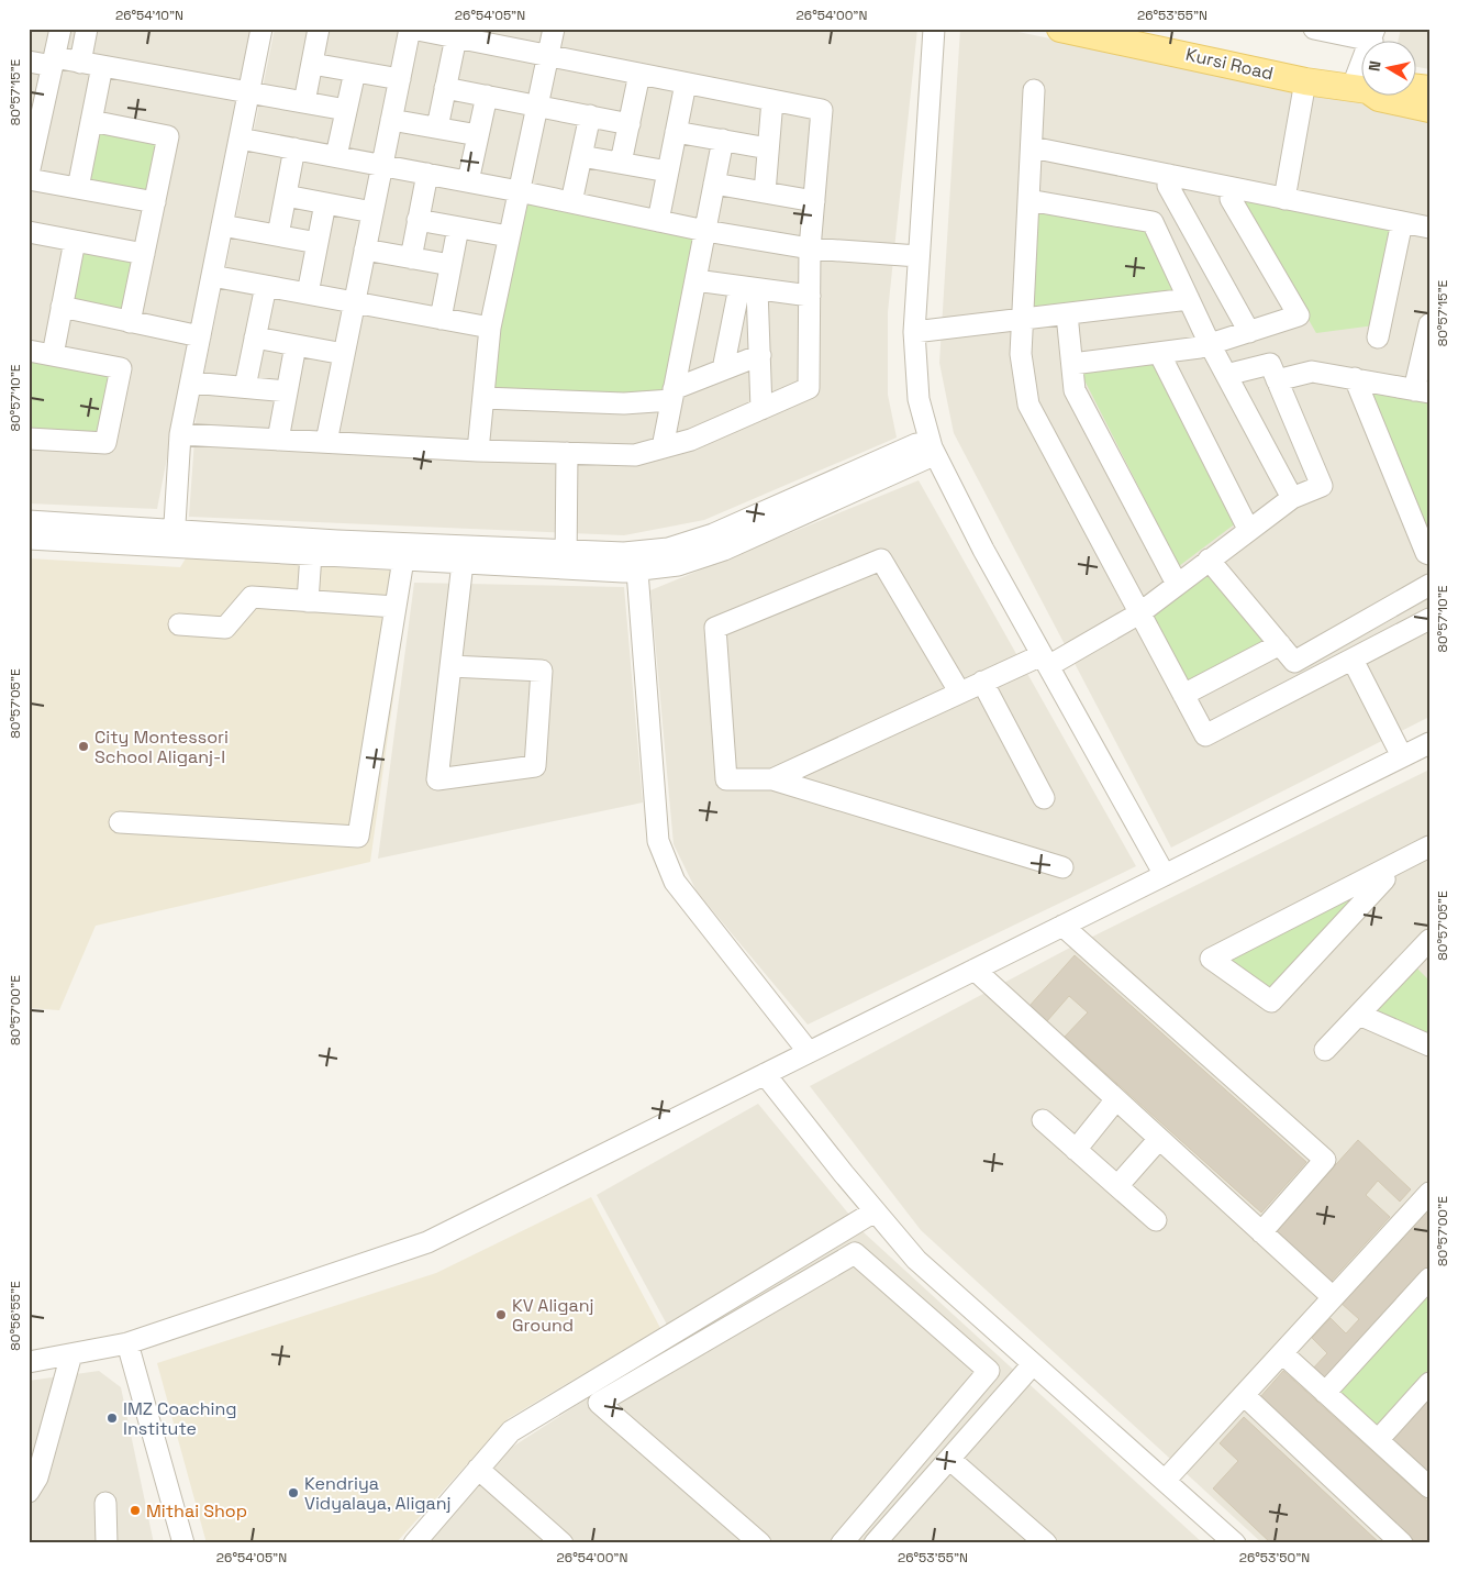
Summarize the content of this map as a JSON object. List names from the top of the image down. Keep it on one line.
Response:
{"streets":{"main road":["Kursi Road"]},"places":["City Montessori School Aliganj-I","KV Aliganj Ground","IMZ Coaching Institute","Kendriya Vidyalaya, Aliganj","Mithai Shop"],"north":"left","coordinates":["26°54'10\"N","26°54'05\"N","26°54'00\"N","26°53'55\"N","80°57'15\"E","80°57'10\"E","80°57'05\"E","80°57'00\"E","80°56'55\"E","26°53'50\"N"]}
